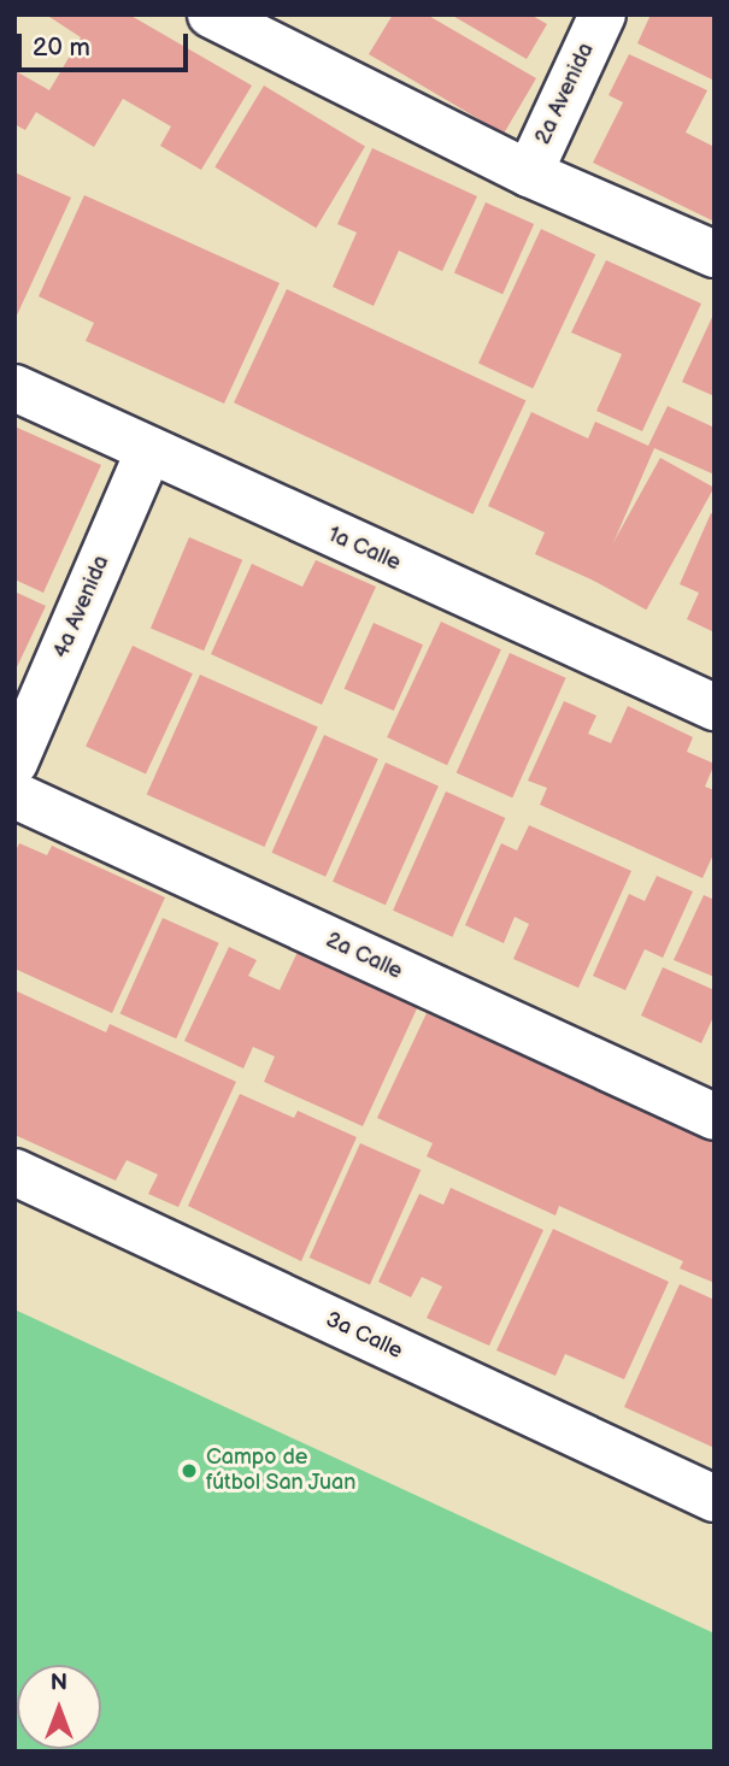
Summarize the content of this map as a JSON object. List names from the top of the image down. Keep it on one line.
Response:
{"streets":{"street":["2a Avenida","1a Calle","4a Avenida","2a Calle","3a Calle"]},"crossings":[["1a Calle","4a Avenida"]],"places":["Campo de fútbol San Juan"],"scale_bar":"20 m","north":"top"}
